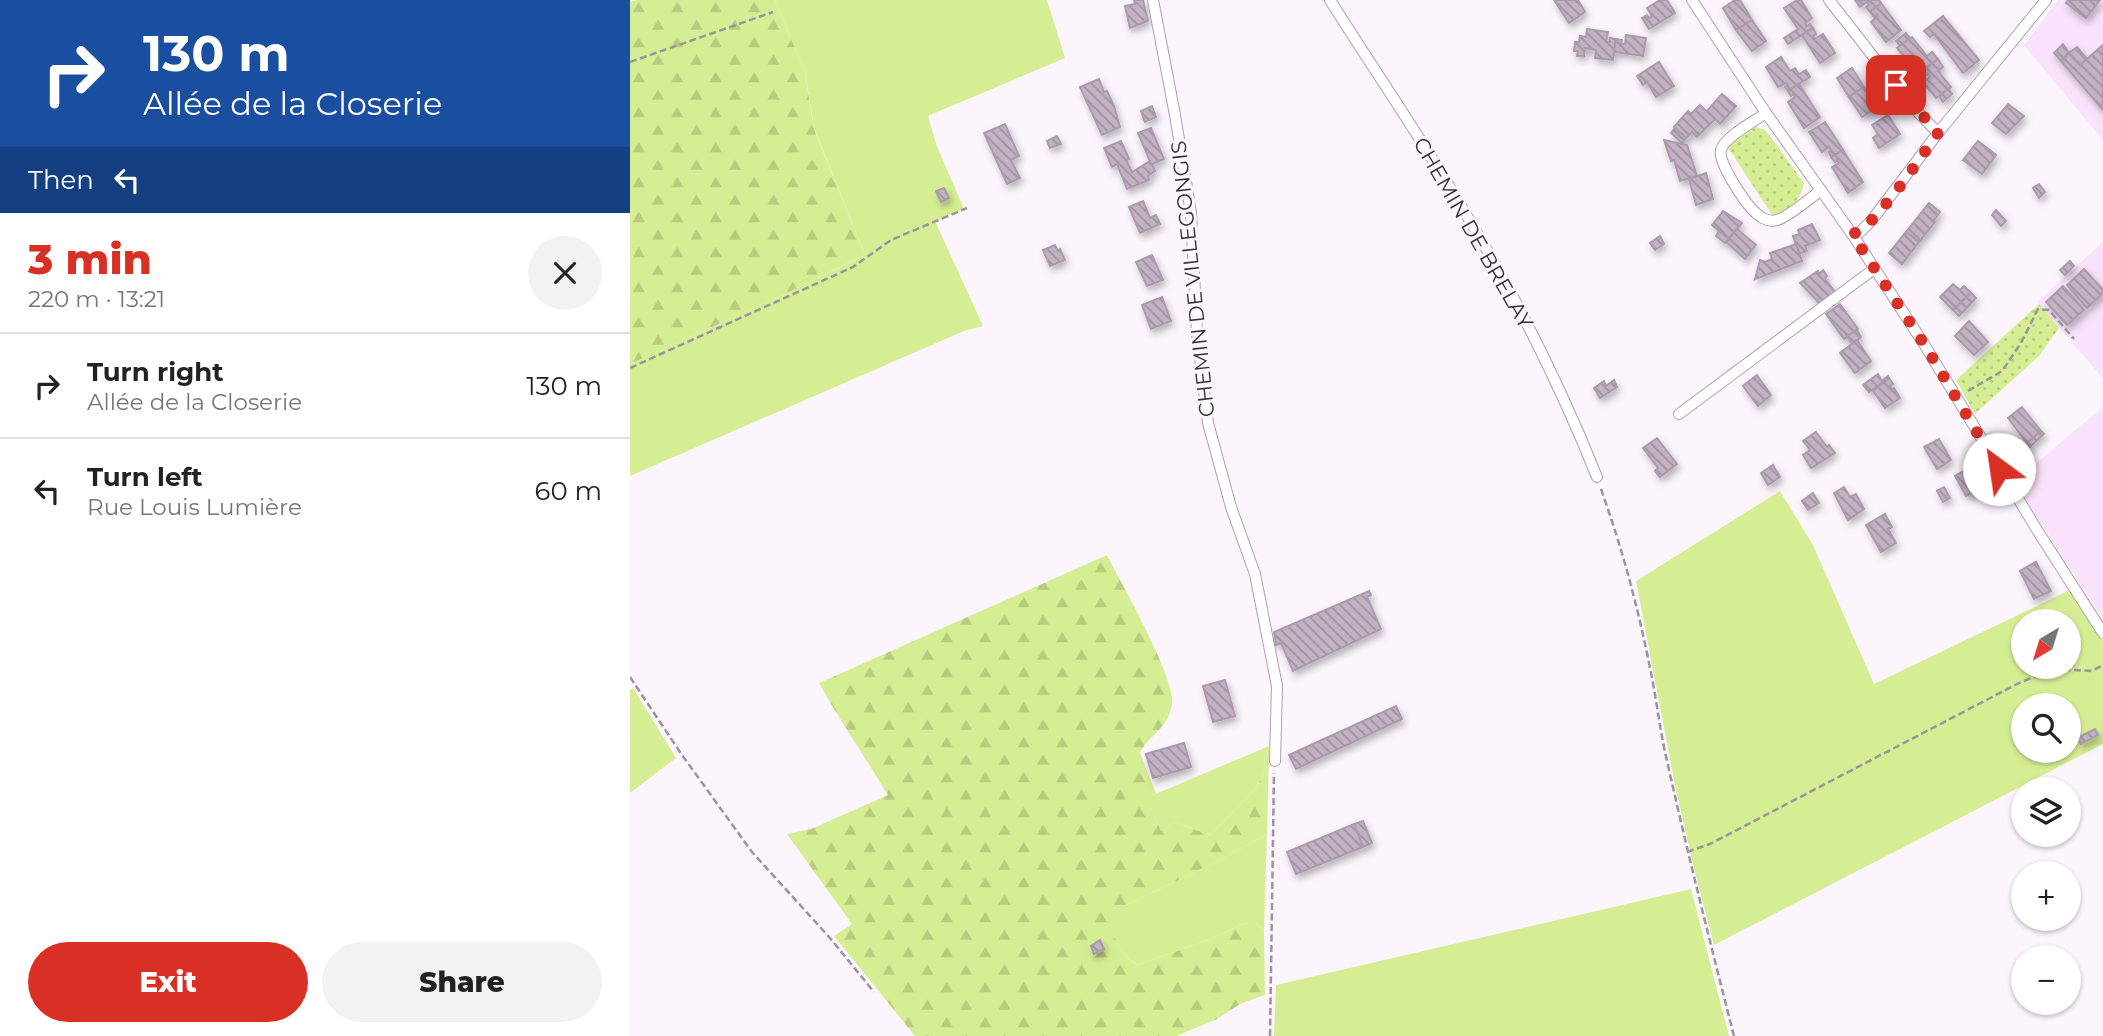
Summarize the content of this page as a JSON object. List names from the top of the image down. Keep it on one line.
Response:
{"streets":{"street":["CHEMIN DE BRELAY","CHEMIN DE VILLEGONGIS"]},"north":"bottom left","page":{"turn":["130 m","Allée de la Closerie"],"then":"Then","heading":["3 min","220 m · 13:21"],"list":[{"name":"Turn right","note":"Allée de la Closerie","value":"130 m"},{"name":"Turn left","note":"Rue Louis Lumière","value":"60 m"}],"map_buttons":["+","−"],"buttons":["Exit","Share"]}}
